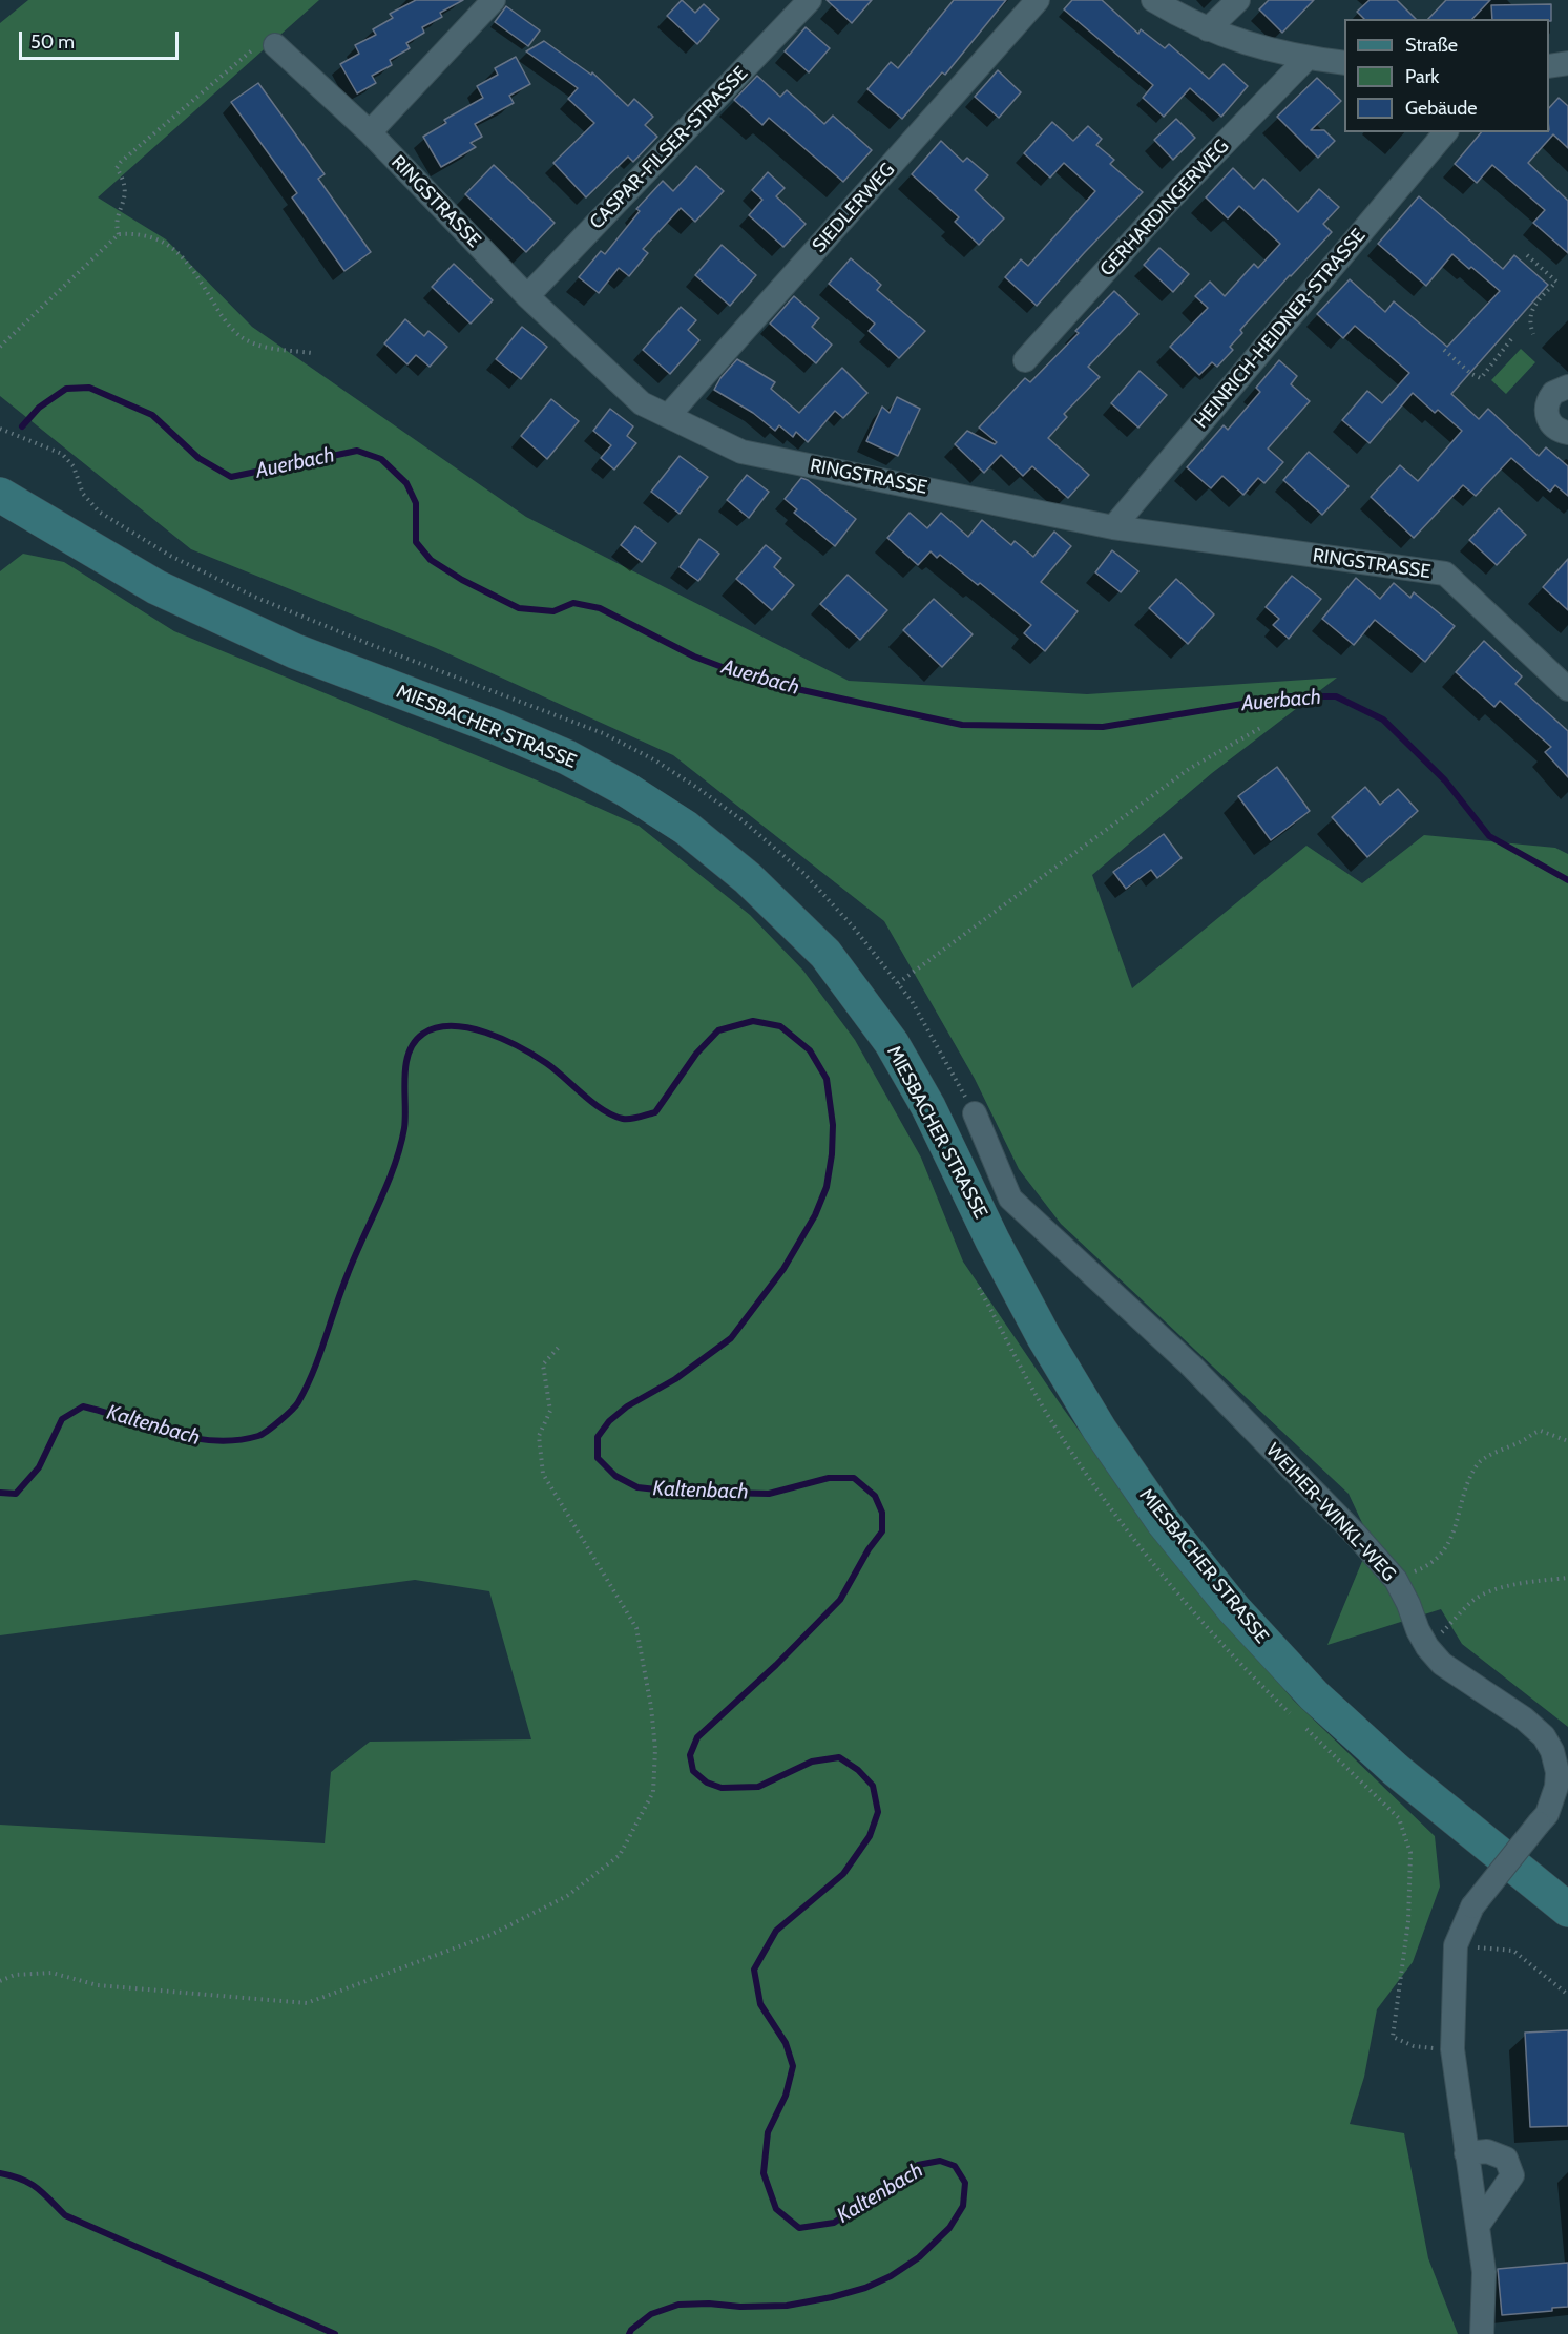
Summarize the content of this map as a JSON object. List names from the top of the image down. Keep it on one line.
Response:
{"streets":{"main road":["MIESBACHER STRASSE"],"street":["CASPAR-FILSER-STRASSE","RINGSTRASSE","SIEDLERWEG","GERHARDINGERWEG","HEINRICH-HEIDNER-STRASSE","WEIHER-WINKL-WEG"]},"crossings":[["CASPAR-FILSER-STRASSE","RINGSTRASSE"],["RINGSTRASSE","SIEDLERWEG"],["RINGSTRASSE","HEINRICH-HEIDNER-STRASSE"]],"water":["Auerbach","Kaltenbach"],"legend":["Straße","Park","Gebäude"],"scale_bar":"50 m"}
